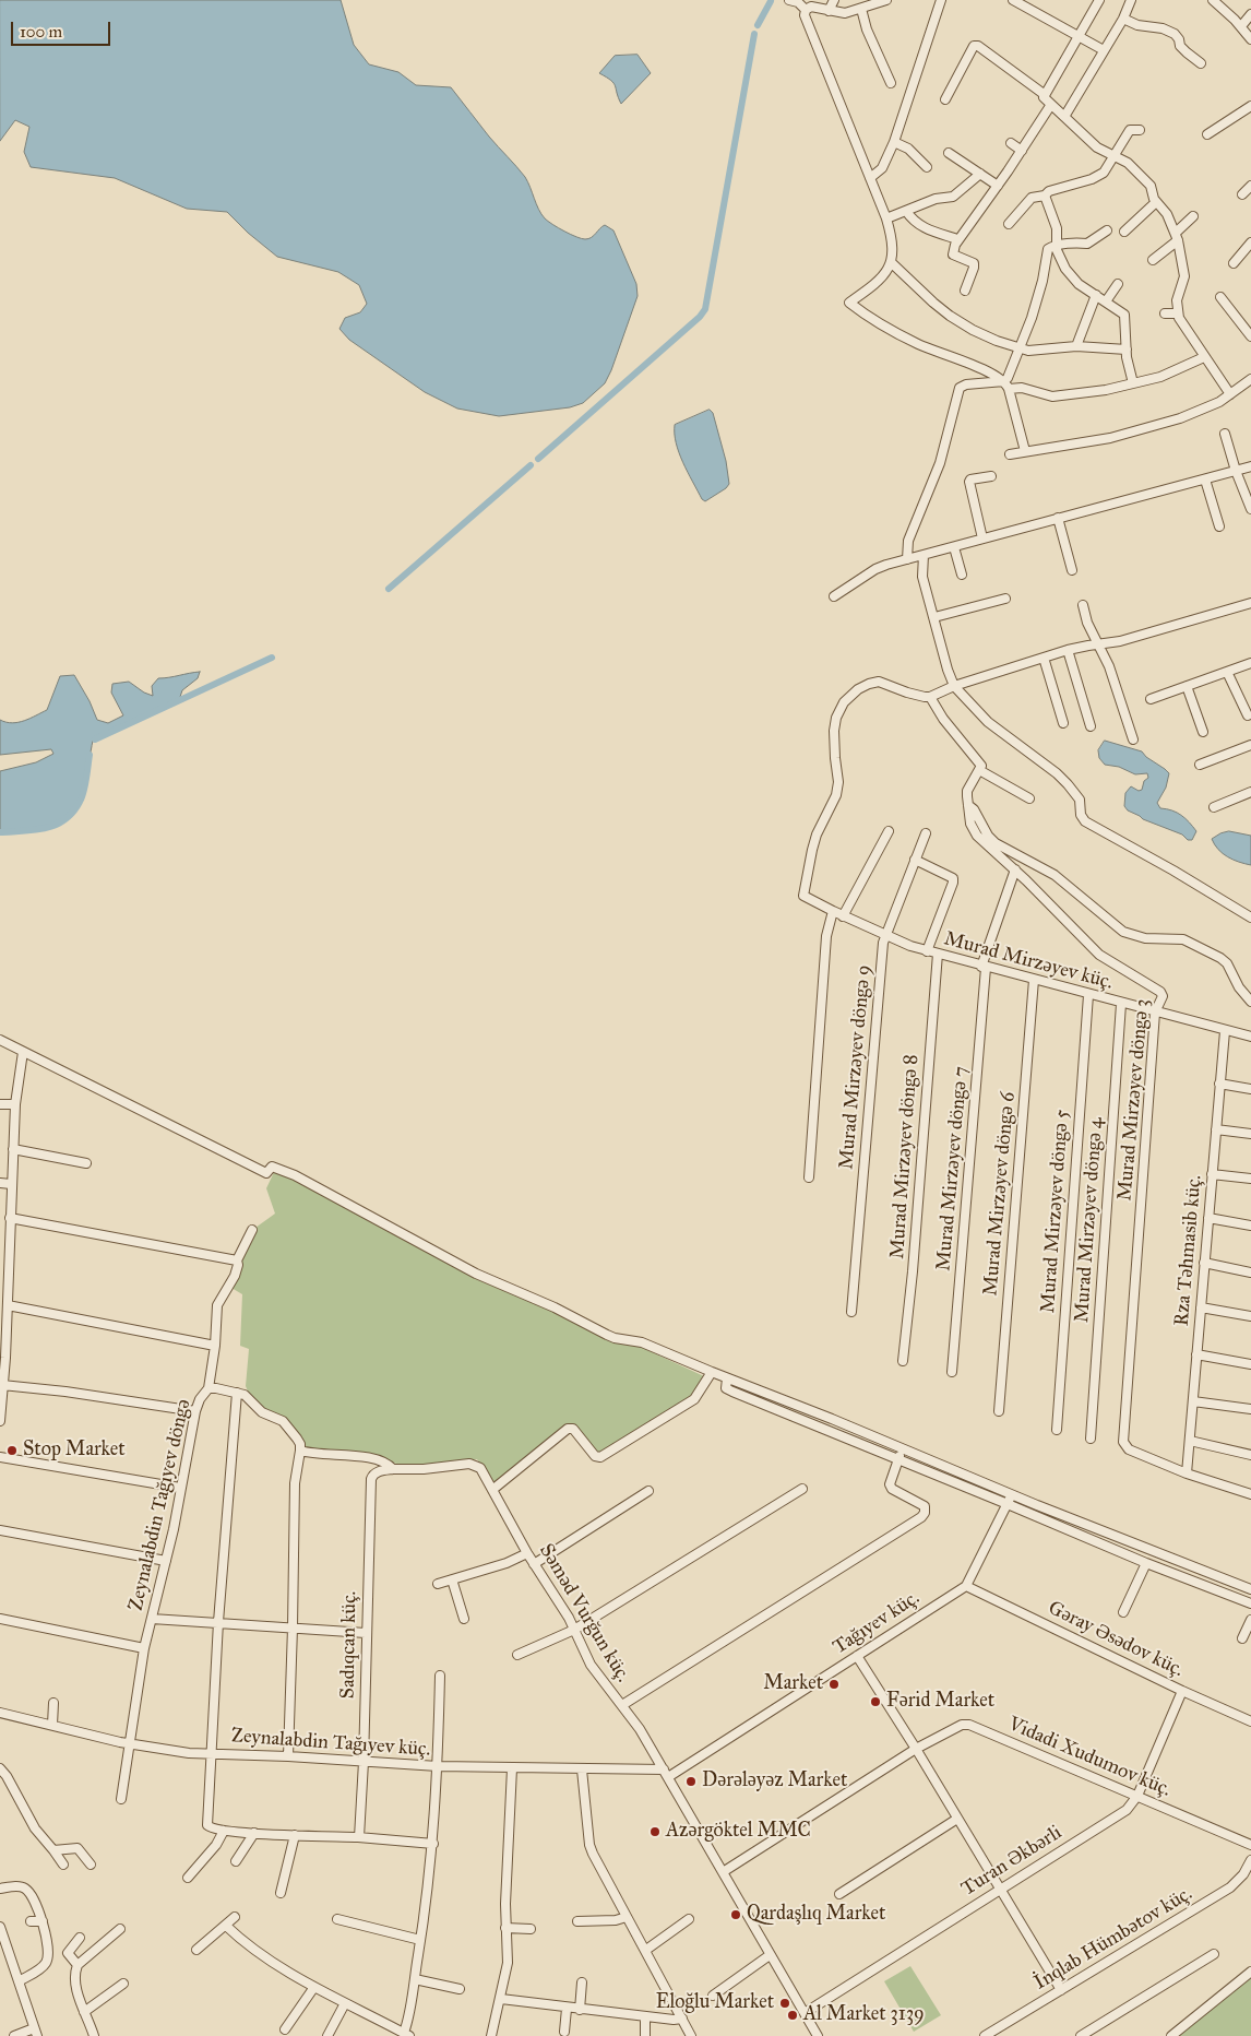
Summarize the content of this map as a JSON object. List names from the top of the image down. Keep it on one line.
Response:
{"streets":{"street":["Murad Mirzəyev küç.","Murad Mirzəyev döngə 9","Murad Mirzəyev döngə 3","Murad Mirzəyev döngə 8","Murad Mirzəyev döngə 7","Murad Mirzəyev döngə 6","Murad Mirzəyev döngə 5","Murad Mirzəyev döngə 4","Rza Təhmasib küç.","Zeynalabdin Tağıyev döngə","Səməd Vurğun küç.","Tağıyev küç.","Gəray Əsədov küç.","Sadıqcan küç.","Zeynalabdin Tağıyev küç.","Vidadi Xudumov küç.","Turan Əkbərli","İnqlab Hümbətov küç."]},"crossings":[["Murad Mirzəyev küç.","Murad Mirzəyev döngə 9"],["Murad Mirzəyev küç.","Murad Mirzəyev döngə 3"],["Murad Mirzəyev küç.","Murad Mirzəyev döngə 8"],["Murad Mirzəyev küç.","Murad Mirzəyev döngə 7"],["Murad Mirzəyev küç.","Murad Mirzəyev döngə 6"],["Murad Mirzəyev küç.","Murad Mirzəyev döngə 5"],["Murad Mirzəyev küç.","Murad Mirzəyev döngə 4"],["Murad Mirzəyev küç.","Rza Təhmasib küç."],["Murad Mirzəyev döngə 3","Murad Mirzəyev döngə 7"],["Murad Mirzəyev döngə 3","Rza Təhmasib küç."],["Zeynalabdin Tağıyev döngə","Zeynalabdin Tağıyev küç."],["Səməd Vurğun küç.","Tağıyev küç."],["Səməd Vurğun küç.","Sadıqcan küç."],["Səməd Vurğun küç.","Zeynalabdin Tağıyev küç."],["Səməd Vurğun küç.","Vidadi Xudumov küç."],["Səməd Vurğun küç.","Turan Əkbərli"],["Tağıyev küç.","Gəray Əsədov küç."],["Tağıyev küç.","Zeynalabdin Tağıyev küç."],["Gəray Əsədov küç.","Turan Əkbərli"],["Sadıqcan küç.","Zeynalabdin Tağıyev küç."],["Vidadi Xudumov küç.","Turan Əkbərli"]],"places":["Stop Market","Market","Fərid Market","Dərələyəz Market","Azərgöktel MMC","Qardaşlıq Market","Eloğlu Market","Al Market 3139"],"scale_bar":"100 m"}
